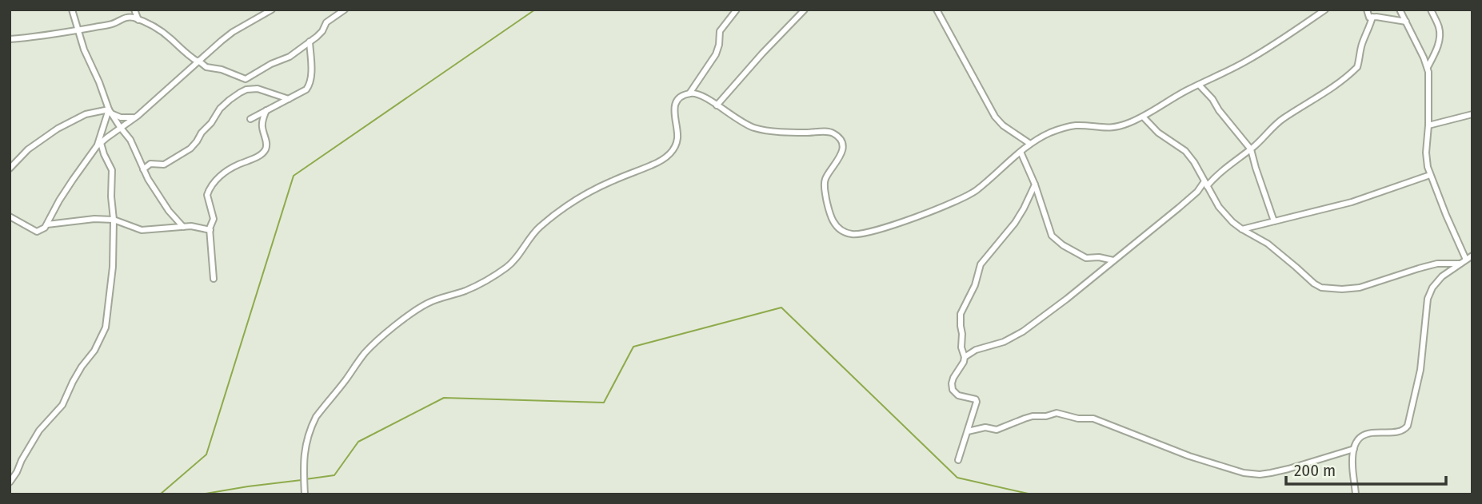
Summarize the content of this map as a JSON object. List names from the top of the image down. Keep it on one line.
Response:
{"scale_bar":"200 m"}
